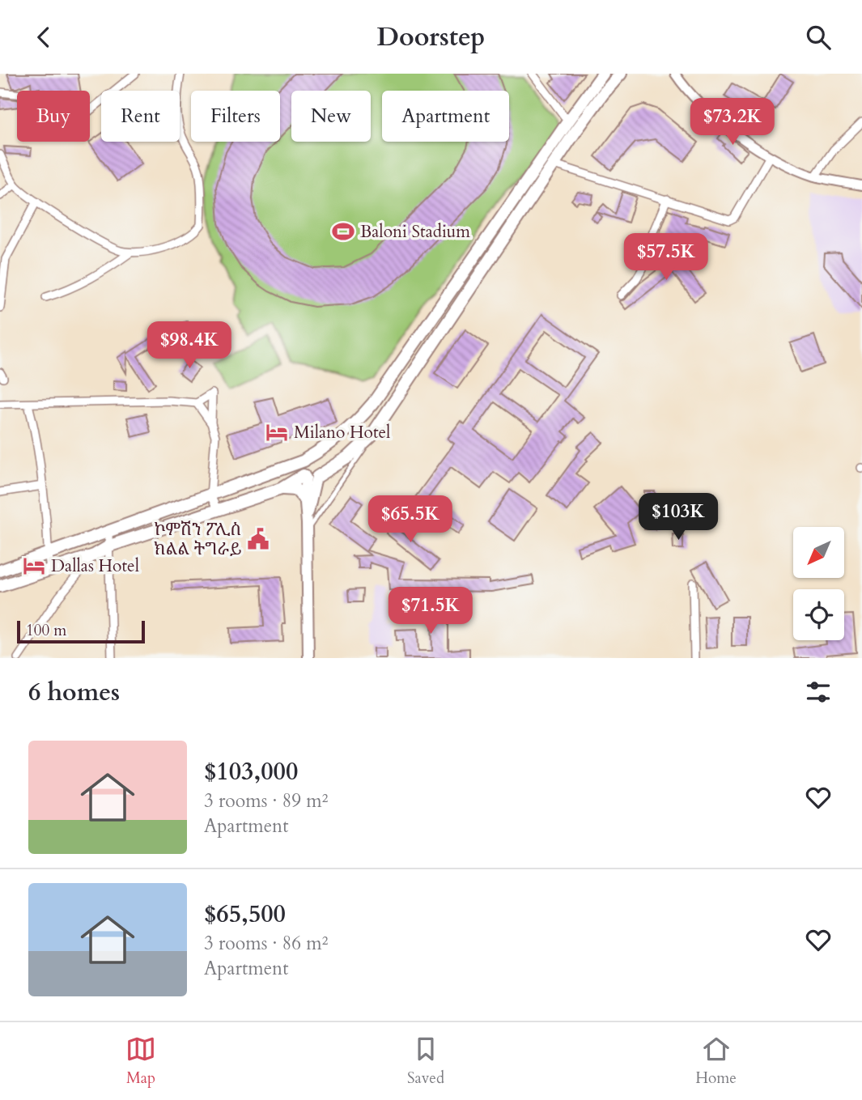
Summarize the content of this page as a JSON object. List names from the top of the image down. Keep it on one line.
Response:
{"places":{"sports":["Baloni Stadium"],"hotel":["Milano Hotel","Dallas Hotel"],"public building":["ኮምሽን ፖሊስ ክልል ትግራይ"]},"scale_bar":"100 m","north":"bottom left","page":{"header":"Doorstep","chip":["Buy","Rent","Filters","New","Apartment"],"price":["$73.2K","$57.5K","$98.4K","$103K","$65.5K","$71.5K"],"scale":"100 m","heading":"6 homes","list":[{"name":"$103,000","note":"3 rooms · 89 m² · Apartment"},{"name":"$65,500","note":"3 rooms · 86 m² · Apartment"}],"tabs":["Map","Saved","Home"]}}
